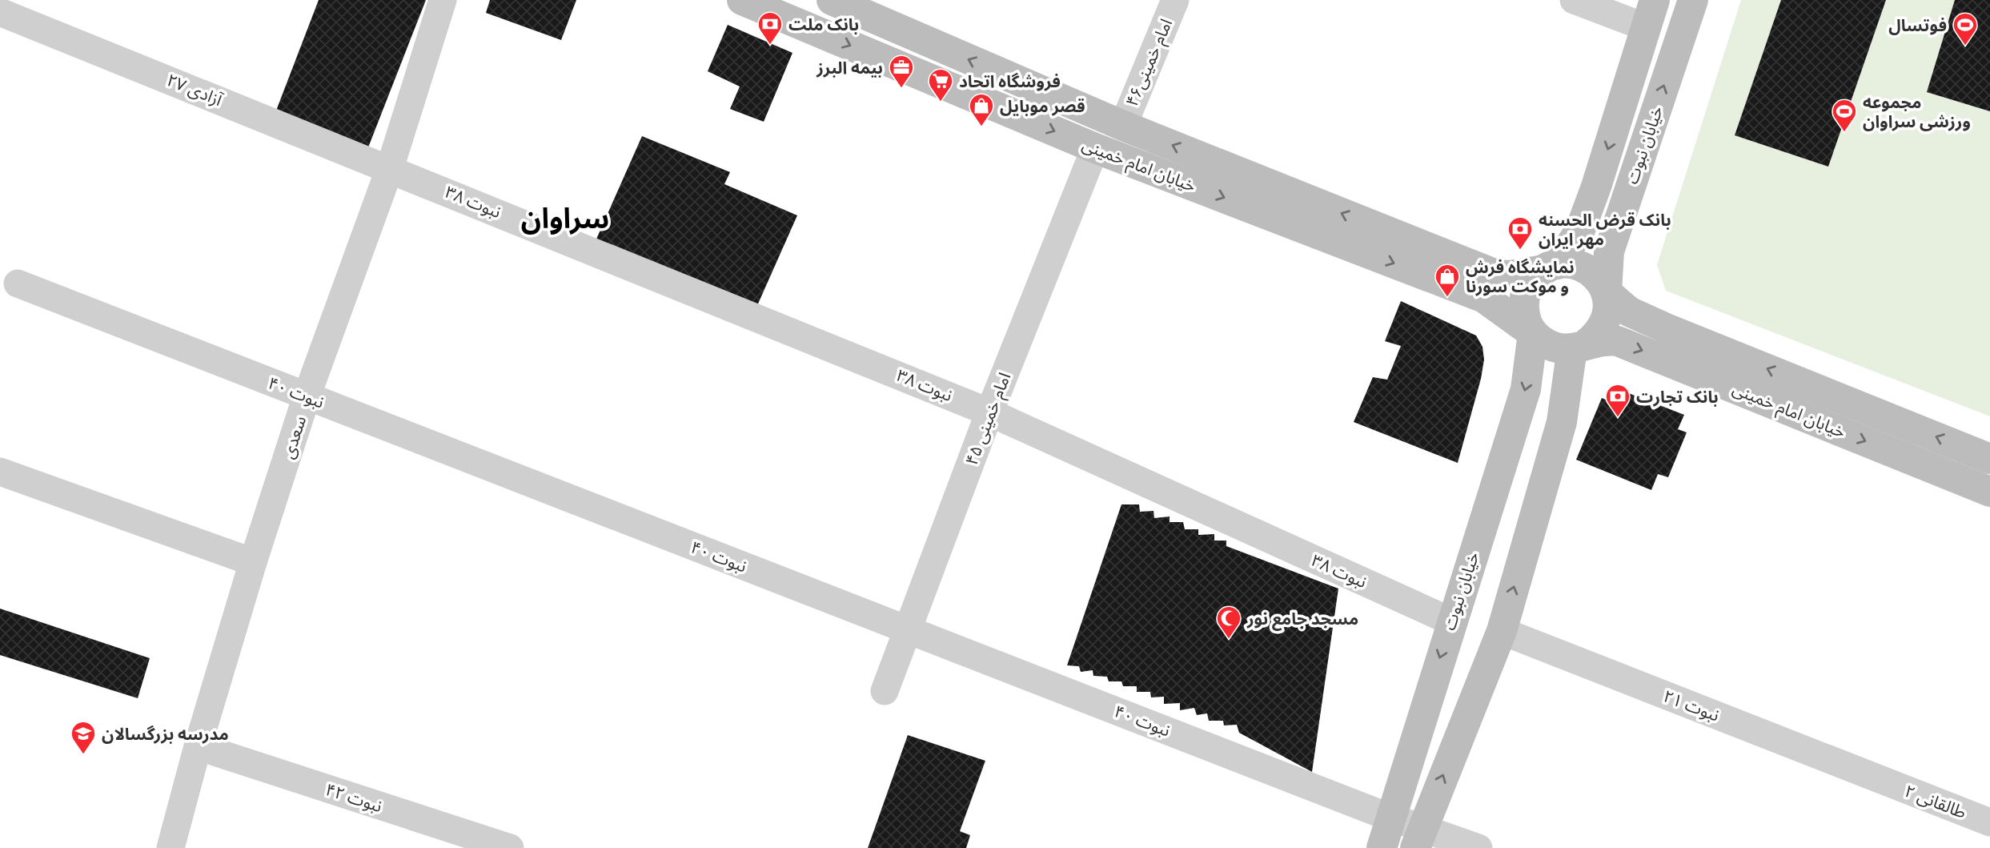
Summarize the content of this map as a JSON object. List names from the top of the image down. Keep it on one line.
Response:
{"streets":{"main road":["خیابان نبوت","خیابان امام خمینی"],"street":["امام خمینی۴۶","آزادی ۲۷","نبوت ۳۸","نبوت ۴۰","امام خمینی ۴۵","سعدی","نبوت ۲۱","نبوت ۴۲","طالقانی ۲"]},"crossings":[["امام خمینی۴۶","خیابان امام خمینی"],["آزادی ۲۷","نبوت ۳۸"],["آزادی ۲۷","سعدی"],["خیابان نبوت","خیابان امام خمینی"],["خیابان نبوت","نبوت ۳۸"],["خیابان نبوت","نبوت ۴۰"],["خیابان امام خمینی","امام خمینی ۴۵"],["نبوت ۳۸","امام خمینی ۴۵"],["نبوت ۳۸","سعدی"],["نبوت ۴۰","امام خمینی ۴۵"],["نبوت ۴۰","سعدی"],["سعدی","نبوت ۴۲"],["نبوت ۲۱","طالقانی ۲"]],"districts":["سراوان"],"places":{"bank":["بانک ملت","بانک قرض الحسنه مهر ایران","بانک تجارت"],"sports":["فوتسال","مجموعه ورزشی سراوان"],"office":["بیمه البرز"],"supermarket":["فروشگاه اتحاد"],"shop":["قصر موبایل","نمایشگاه فرش و موکت سورنا"],"mosque":["مسجد جامع نور"],"school or university":["مدرسه بزرگسالان"]}}
